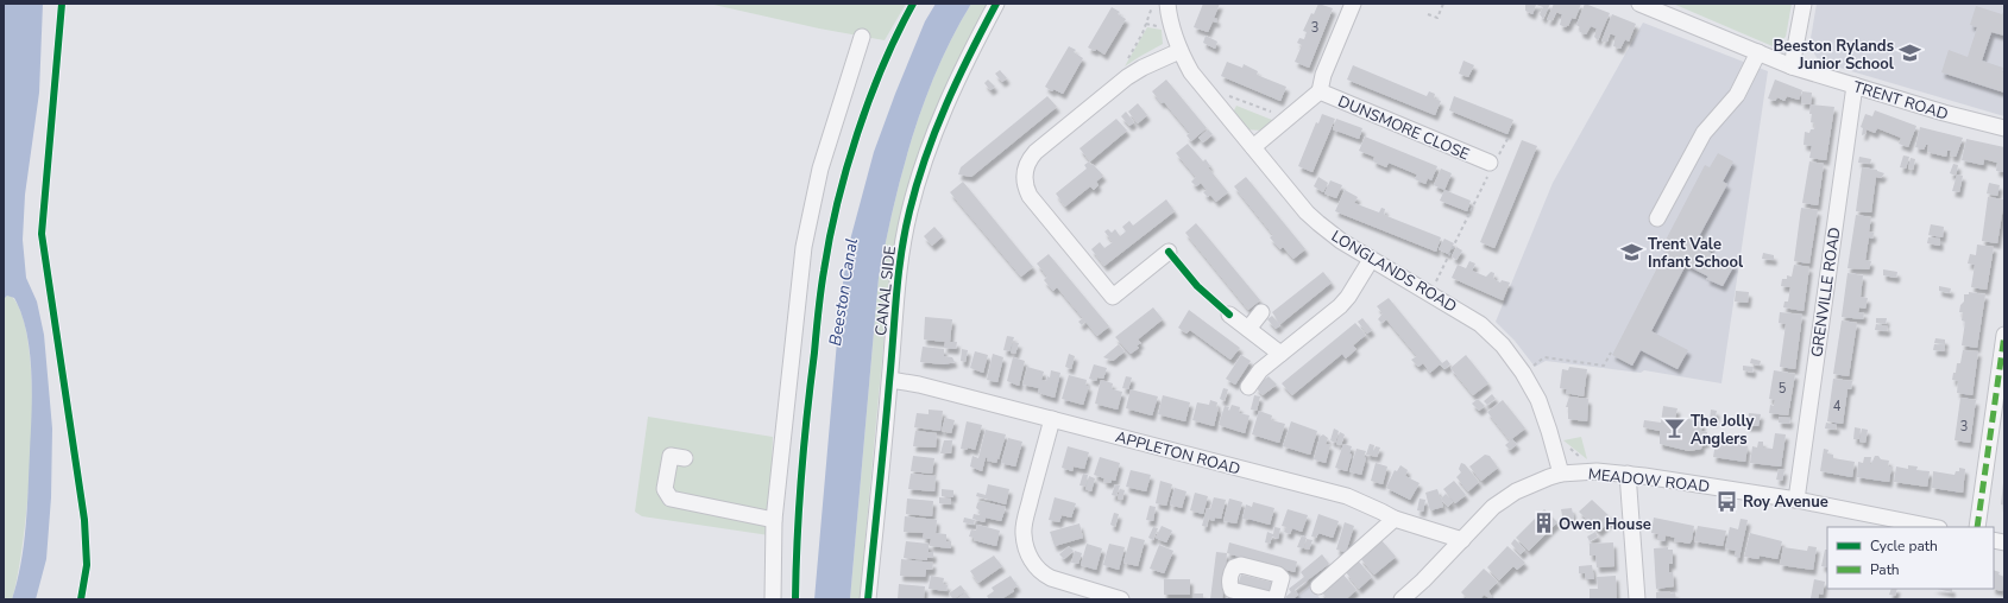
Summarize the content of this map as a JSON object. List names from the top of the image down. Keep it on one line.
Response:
{"streets":{"street":["TRENT ROAD","DUNSMORE CLOSE","LONGLANDS ROAD","CANAL SIDE","GRENVILLE ROAD","APPLETON ROAD","MEADOW ROAD"]},"crossings":[["TRENT ROAD","GRENVILLE ROAD"],["DUNSMORE CLOSE","LONGLANDS ROAD"],["LONGLANDS ROAD","MEADOW ROAD"],["CANAL SIDE","APPLETON ROAD"],["GRENVILLE ROAD","MEADOW ROAD"],["APPLETON ROAD","MEADOW ROAD"]],"water":["Beeston Canal"],"places":{"school or university":["Beeston Rylands Junior School","Trent Vale Infant School"],"bar":["The Jolly Anglers"],"bus stop":["Roy Avenue"],"building":["Owen House"]},"house_numbers":["3","5","4","3"],"legend":["Cycle path","Path"]}
